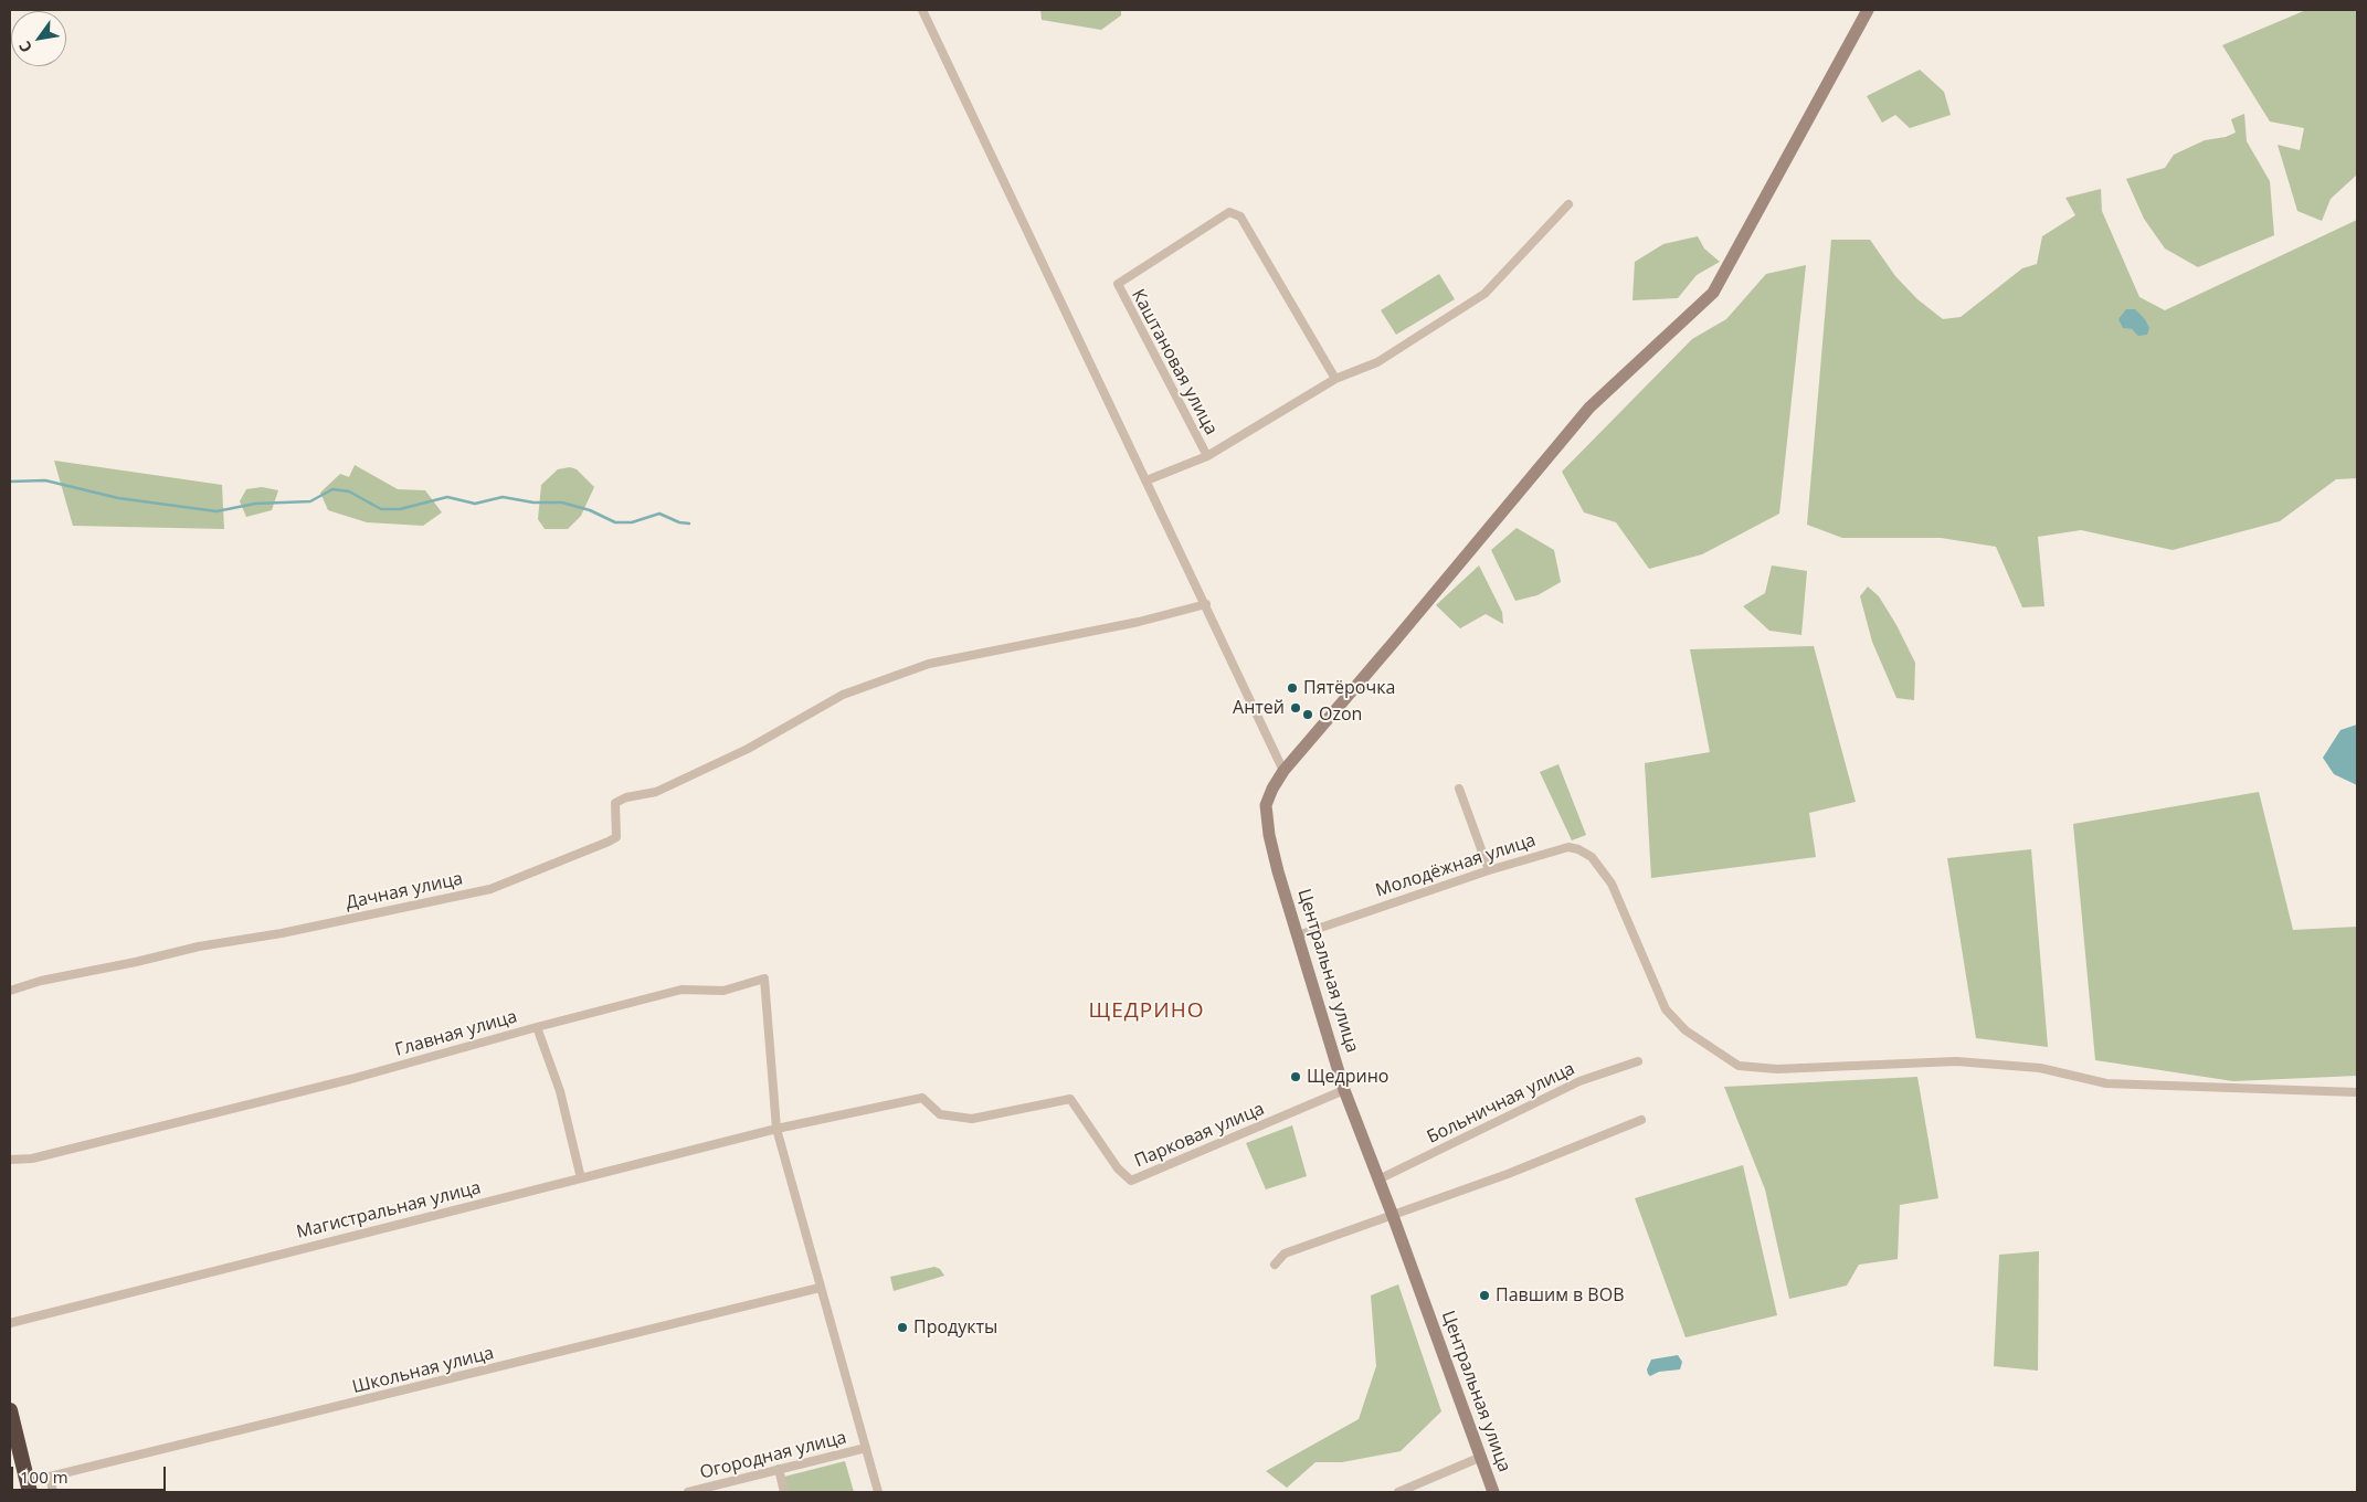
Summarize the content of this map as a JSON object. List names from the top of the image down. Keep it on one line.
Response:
{"streets":{"street":["Каштановая улица","Молодёжная улица","Дачная улица","Центральная улица","Главная улица","Больничная улица","Парковая улица","Магистральная улица","Школьная улица","Огородная улица"]},"crossings":[["Молодёжная улица","Центральная улица"],["Центральная улица","Больничная улица"],["Центральная улица","Парковая улица"],["Главная улица","Магистральная улица"],["Парковая улица","Магистральная улица"]],"districts":["ЩЕДРИНО"],"places":["Пятёрочка","Антей","Ozon","Щедрино","Павшим в ВОВ","Продукты"],"scale_bar":"100 m","north":"bottom left"}
